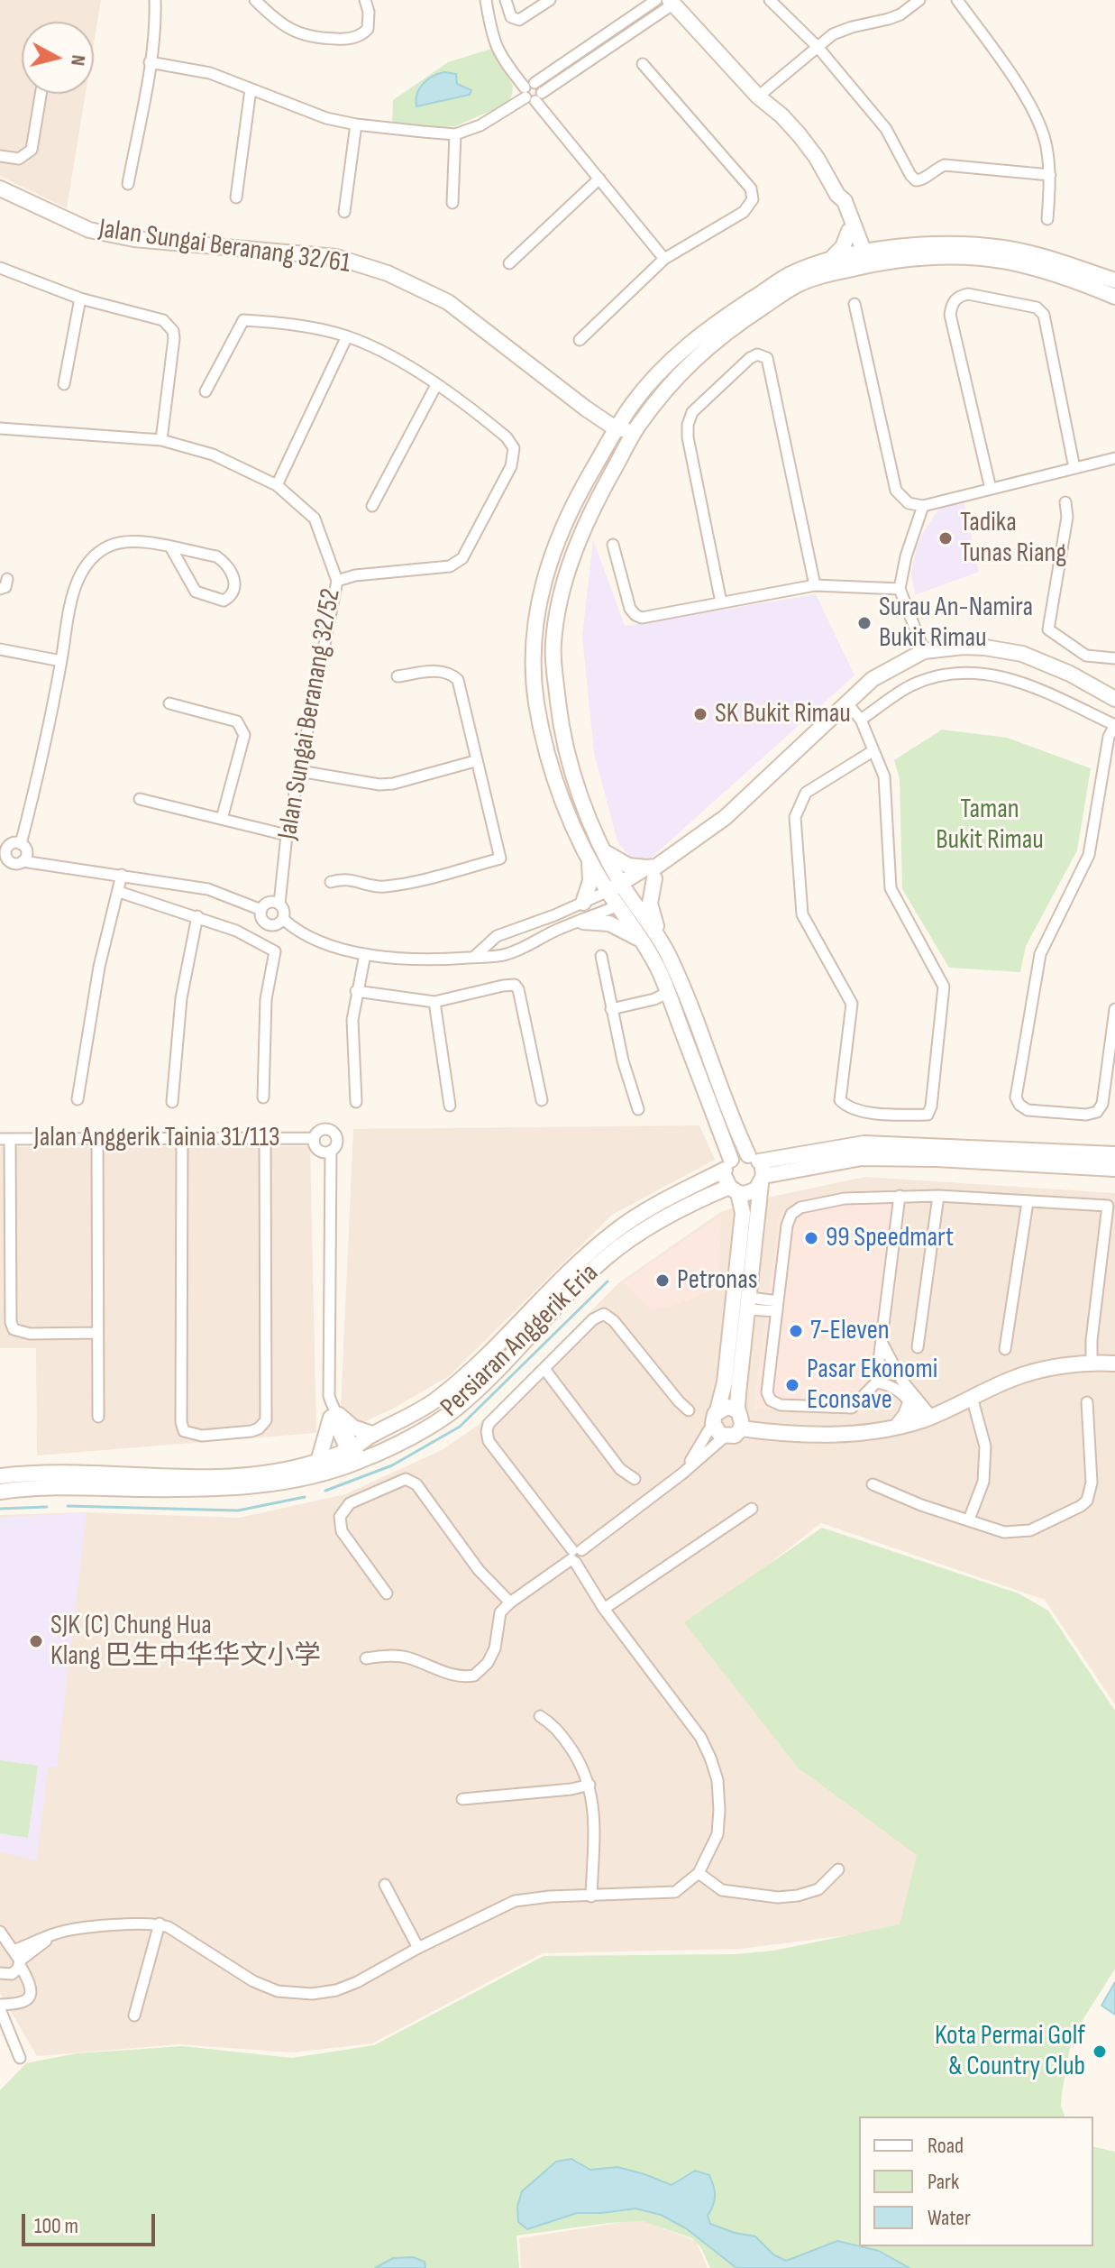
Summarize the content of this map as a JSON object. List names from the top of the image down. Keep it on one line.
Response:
{"streets":{"main road":["Jalan Sungai Beranang 32/61","Persiaran Anggerik Eria"],"street":["Jalan Sungai Beranang 32/52","Jalan Anggerik Tainia 31/113"]},"parks":["Taman Bukit Rimau"],"places":["Tadika Tunas Riang","Surau An-Namira Bukit Rimau","SK Bukit Rimau","99 Speedmart","Petronas","7-Eleven","Pasar Ekonomi Econsave","SJK (C) Chung Hua Klang 巴生中华华文小学","Kota Permai Golf & Country Club"],"legend":["Road","Park","Water"],"scale_bar":"100 m","north":"right"}
